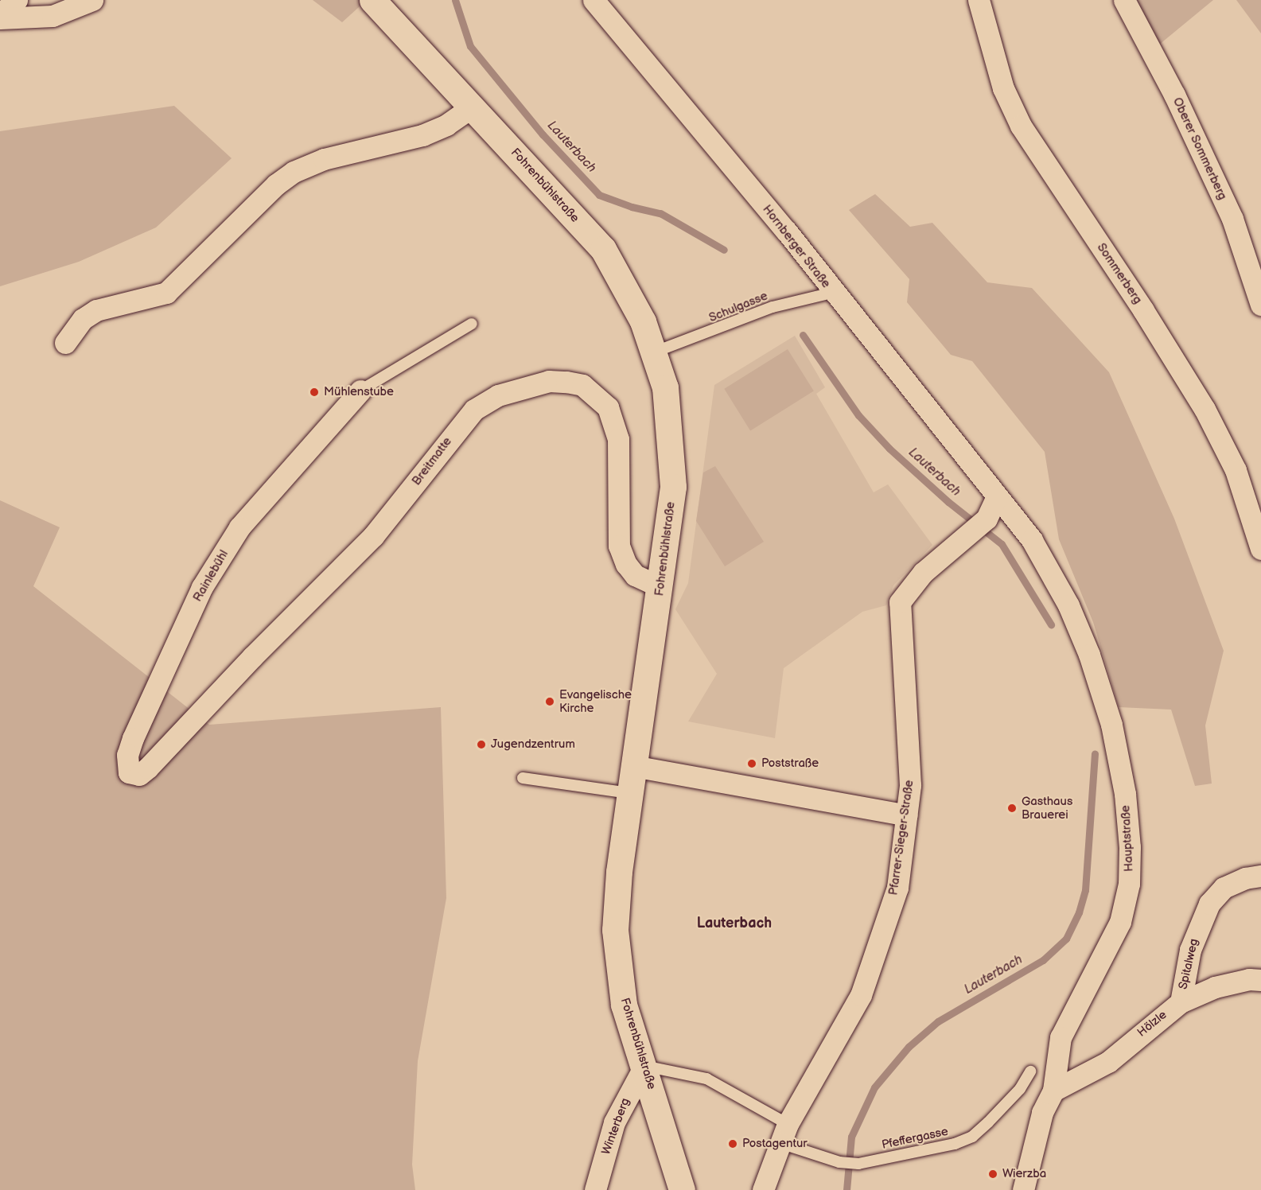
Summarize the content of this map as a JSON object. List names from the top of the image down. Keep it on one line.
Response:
{"streets":{"main road":["Fohrenbühlstraße"],"street":["Oberer Sommerberg","Hornberger Straße","Sommerberg","Breitmatte","Rainlebühl","Pfarrer-Sieger-Straße","Hauptstraße","Spitalweg","Hölzle","Winterberg"],"lane":["Schulgasse","Pfeffergasse"]},"crossings":[["Fohrenbühlstraße","Schulgasse"],["Fohrenbühlstraße","Breitmatte"],["Fohrenbühlstraße","Winterberg"],["Fohrenbühlstraße","Pfeffergasse"],["Hornberger Straße","Schulgasse"],["Hornberger Straße","Pfarrer-Sieger-Straße"],["Hornberger Straße","Hauptstraße"],["Breitmatte","Rainlebühl"],["Pfarrer-Sieger-Straße","Hauptstraße"],["Pfarrer-Sieger-Straße","Pfeffergasse"],["Hauptstraße","Hölzle"],["Spitalweg","Hölzle"],["Winterberg","Pfeffergasse"]],"districts":["Lauterbach"],"water":["Lauterbach"],"places":["Mühlenstube","Evangelische Kirche","Jugendzentrum","Poststraße","Gasthaus Brauerei","Postagentur","Wierzba"]}
